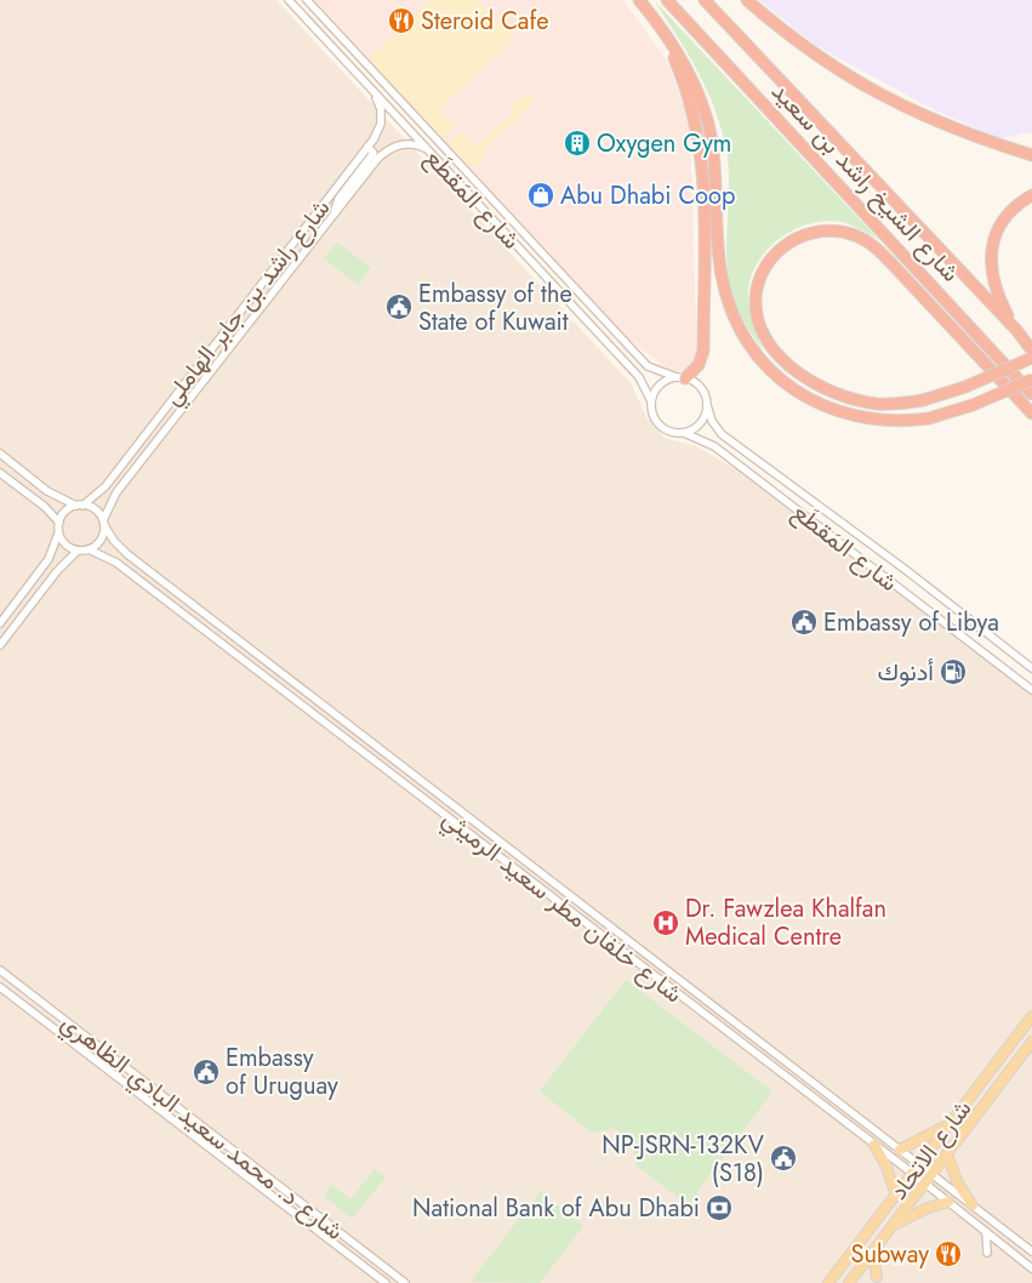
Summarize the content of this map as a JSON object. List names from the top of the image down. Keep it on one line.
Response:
{"streets":{"highway":["شارع الشيخ راشد بن سعيد"],"main road":["شارع الاتحاد"],"street":["شارع المَقطَع","شارع راشد بن جابر الهاملي","شارع خلفان مطر سعيد الرميثي","شارع د. محمد سعيد البادي الظاهري"]},"crossings":[["شارع المَقطَع","شارع راشد بن جابر الهاملي"],["شارع راشد بن جابر الهاملي","شارع خلفان مطر سعيد الرميثي"],["شارع خلفان مطر سعيد الرميثي","شارع الاتحاد"]],"places":{"restaurant":["Steroid Cafe","Subway"],"building":["Oxygen Gym"],"shop":["Abu Dhabi Coop"],"public building":["Embassy of the State of Kuwait","Embassy of Libya","Embassy of Uruguay","NP-JSRN-132KV (S18)"],"fuel station":["أدنوك"],"hospital":["Dr. Fawzlea Khalfan Medical Centre"],"bank":["National Bank of Abu Dhabi"]}}
